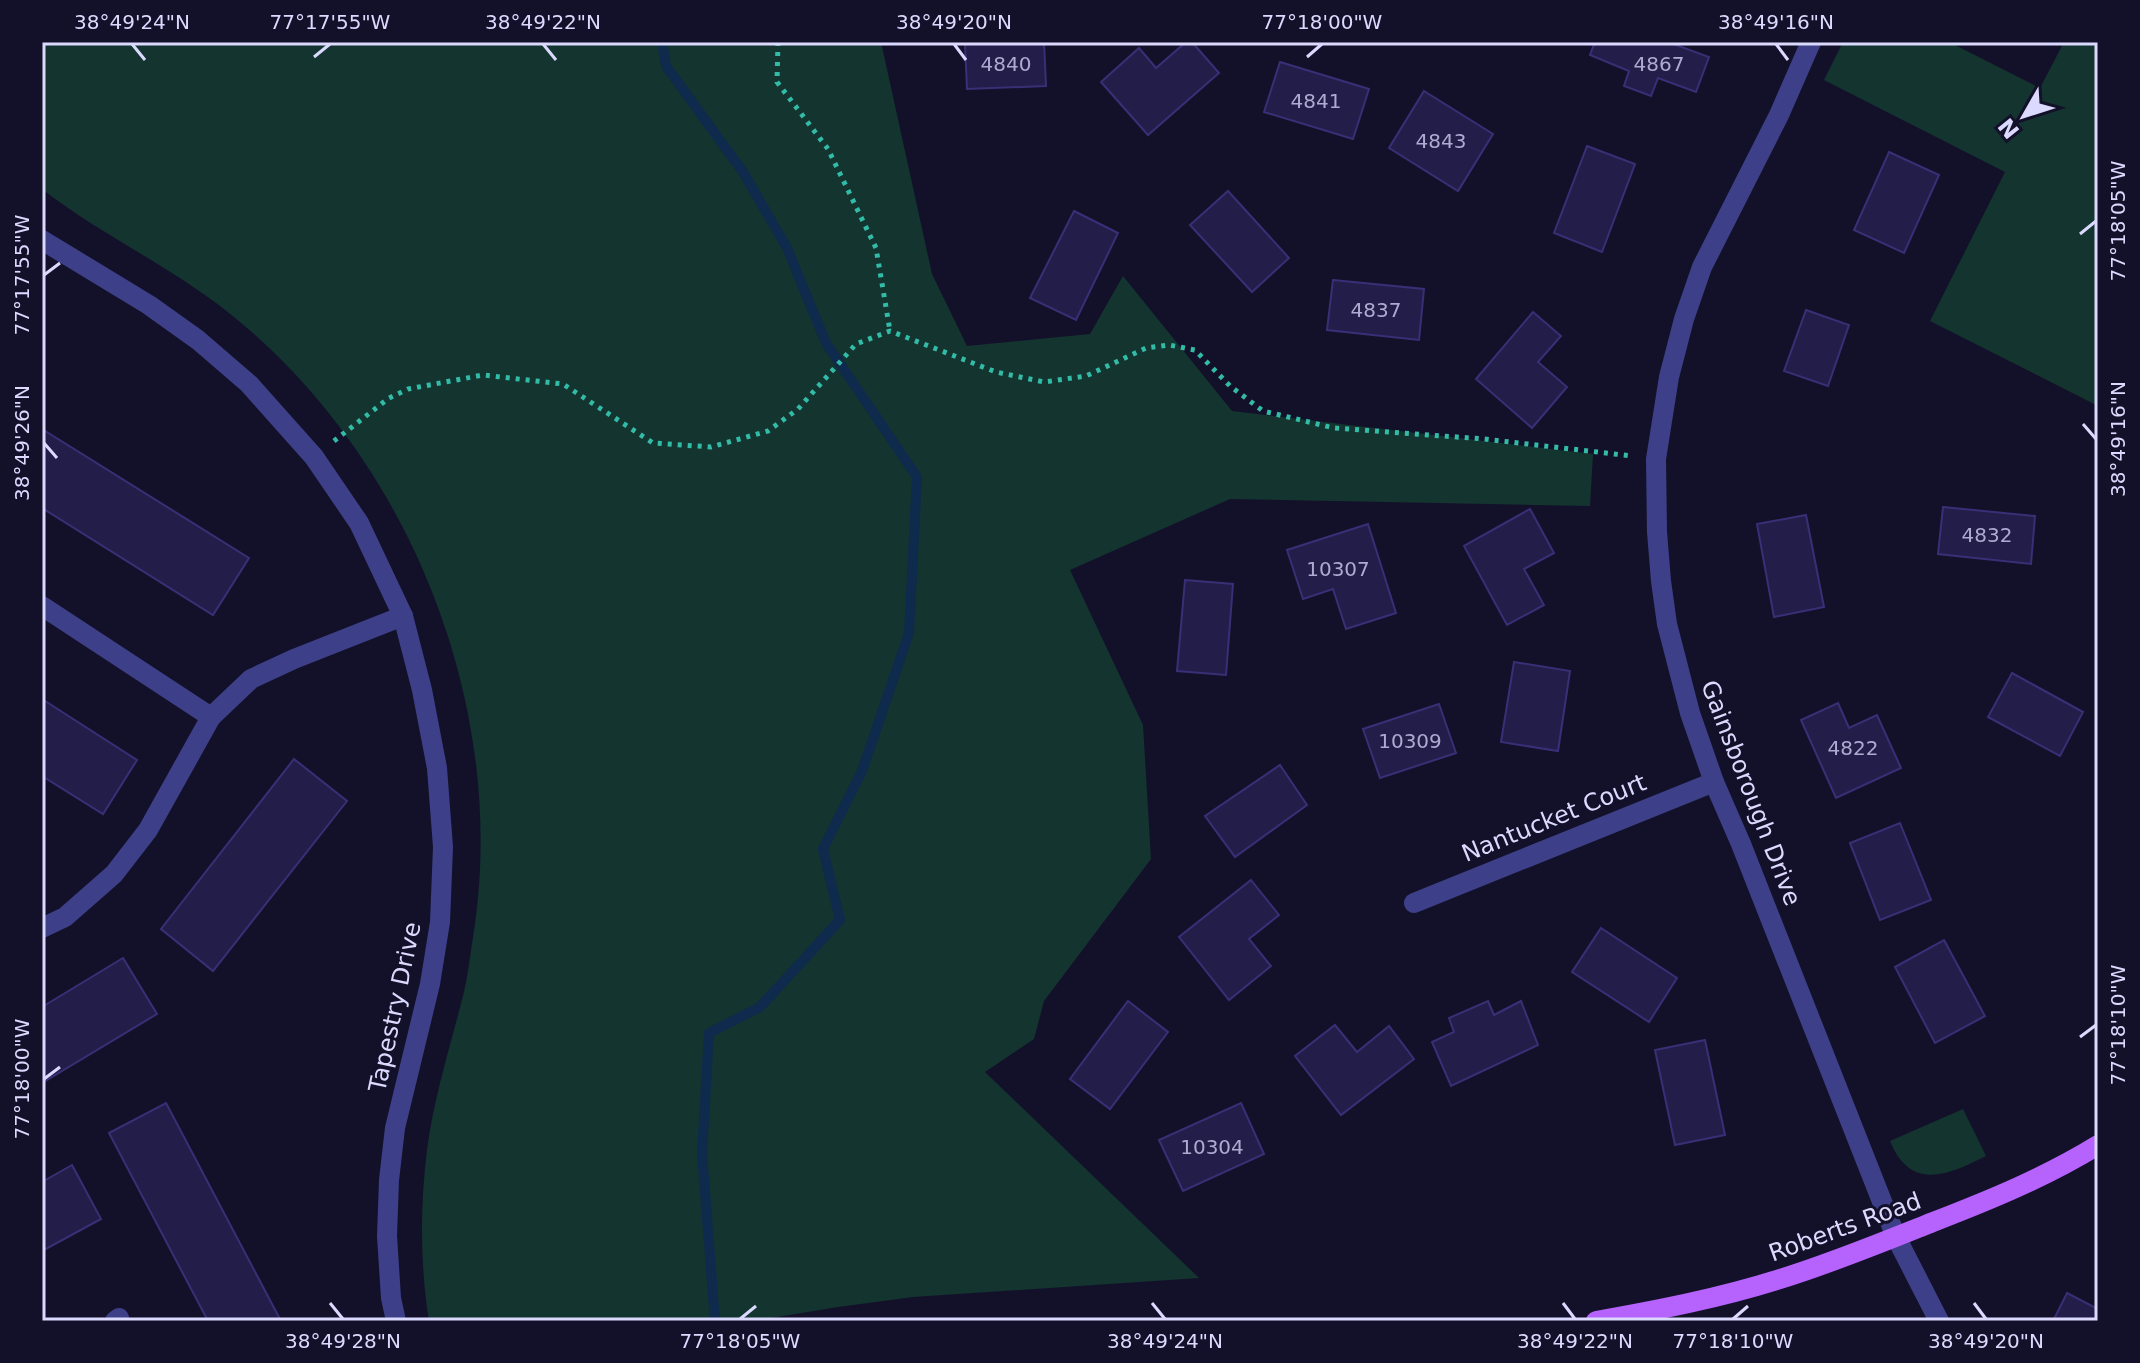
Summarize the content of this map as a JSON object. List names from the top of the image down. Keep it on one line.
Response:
{"streets":{"main road":["Roberts Road"],"street":["Gainsborough Drive","Nantucket Court","Tapestry Drive"]},"crossings":[["Gainsborough Drive","Nantucket Court"],["Gainsborough Drive","Roberts Road"]],"house_numbers":["4840","4867","4841","4843","4837","4832","10307","10309","4822","10304"],"north":"bottom left","coordinates":["38°49'24\"N","77°17'55\"W","38°49'22\"N","38°49'20\"N","77°18'00\"W","38°49'16\"N","77°18'05\"W","38°49'26\"N","77°18'10\"W","38°49'28\"N"]}
